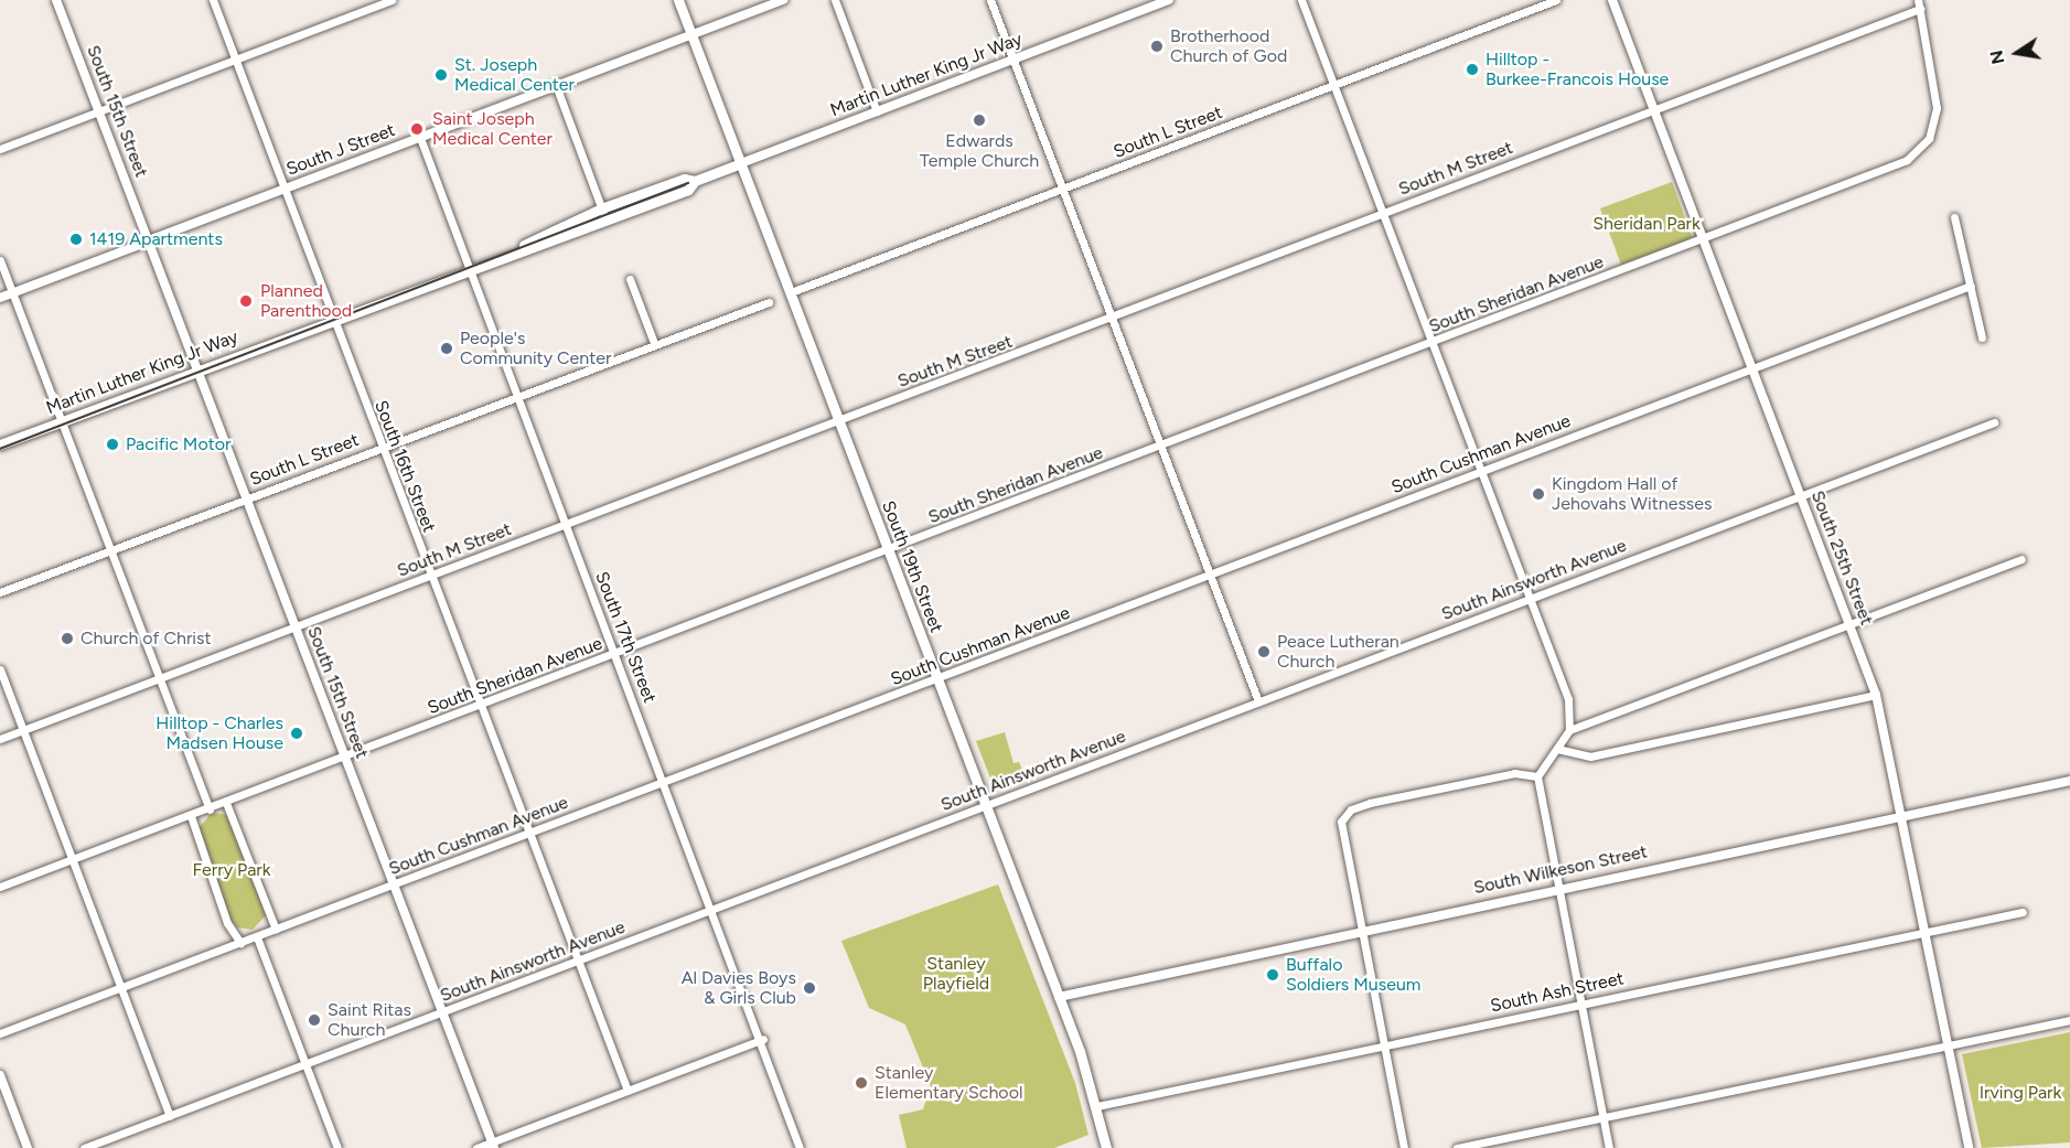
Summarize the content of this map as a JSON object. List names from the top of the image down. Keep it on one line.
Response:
{"streets":{"main road":["Martin Luther King Jr Way","South 19th Street"],"street":["South 15th Street","South L Street","South J Street","South M Street","South Sheridan Avenue","South Cushman Avenue","South 16th Street","South 25th Street","South Ainsworth Avenue","South 17th Street","South Wilkeson Street","South Ash Street"]},"crossings":[["Martin Luther King Jr Way","South 15th Street"],["Martin Luther King Jr Way","South 16th Street"],["Martin Luther King Jr Way","South 19th Street"],["Martin Luther King Jr Way","South 17th Street"],["South 15th Street","South L Street"],["South 15th Street","South J Street"],["South 15th Street","South M Street"],["South 15th Street","South Sheridan Avenue"],["South 15th Street","South Cushman Avenue"],["South 15th Street","South Ainsworth Avenue"],["South L Street","South 16th Street"],["South L Street","South 19th Street"],["South L Street","South 17th Street"],["South J Street","South 16th Street"],["South J Street","South 17th Street"],["South M Street","South Sheridan Avenue"],["South M Street","South 16th Street"],["South M Street","South 25th Street"],["South M Street","South 19th Street"],["South M Street","South 17th Street"],["South Sheridan Avenue","South 16th Street"],["South Sheridan Avenue","South 25th Street"],["South Sheridan Avenue","South 19th Street"],["South Sheridan Avenue","South 17th Street"],["South Cushman Avenue","South 16th Street"],["South Cushman Avenue","South 25th Street"],["South Cushman Avenue","South 19th Street"],["South Cushman Avenue","South 17th Street"],["South 16th Street","South Ainsworth Avenue"],["South 25th Street","South Ainsworth Avenue"],["South 25th Street","South Wilkeson Street"],["South 25th Street","South Ash Street"],["South 19th Street","South Ainsworth Avenue"],["South 19th Street","South Wilkeson Street"],["South 19th Street","South Ash Street"],["South Ainsworth Avenue","South 17th Street"]],"parks":["Sheridan Park","Ferry Park","Stanley Playfield","Irving Park"],"places":["Brotherhood Church of God","Hilltop - Burkee-Francois House","St. Joseph Medical Center","Edwards Temple Church","Saint Joseph Medical Center","1419 Apartments","Planned Parenthood","People's Community Center","Pacific Motor","Kingdom Hall of Jehovahs Witnesses","Church of Christ","Peace Lutheran Church","Hilltop - Charles Madsen House","Buffalo Soldiers Museum","Al Davies Boys & Girls Club","Saint Ritas Church","Stanley Elementary School"],"north":"left"}
